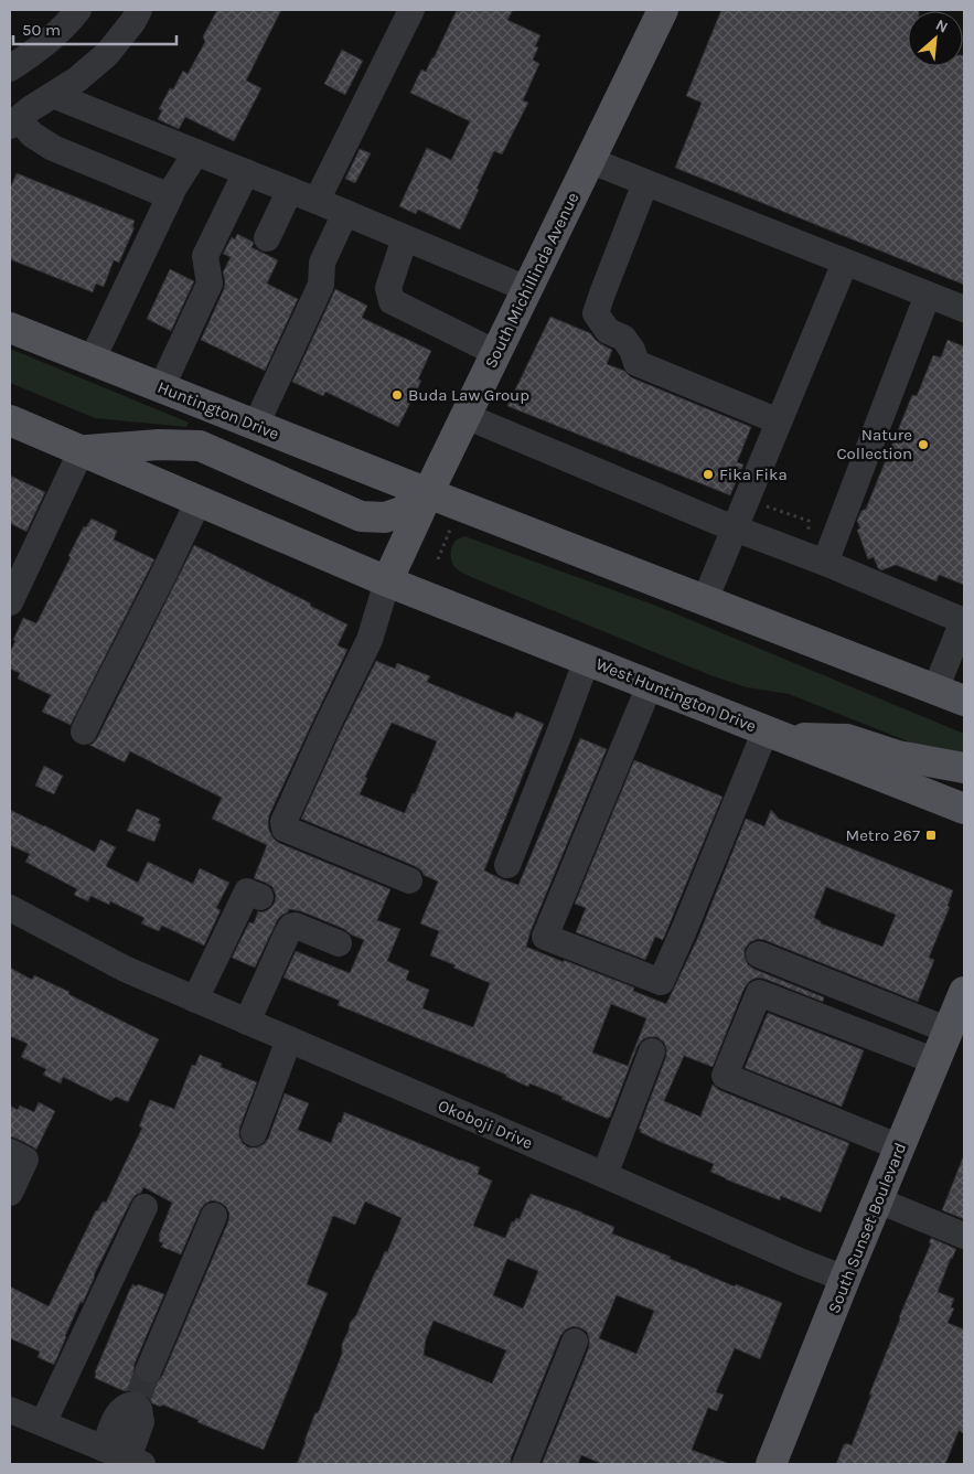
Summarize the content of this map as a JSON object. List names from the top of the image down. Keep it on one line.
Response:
{"streets":{"main road":["South Michillinda Avenue","Huntington Drive","West Huntington Drive","South Sunset Boulevard"],"street":["Okoboji Drive"]},"crossings":[["South Michillinda Avenue","Huntington Drive"],["South Michillinda Avenue","West Huntington Drive"],["Okoboji Drive","South Sunset Boulevard"]],"places":{"other":["Buda Law Group","Nature Collection","Fika Fika"],"transit":["Metro 267"]},"scale_bar":"50 m","north":"top right"}
